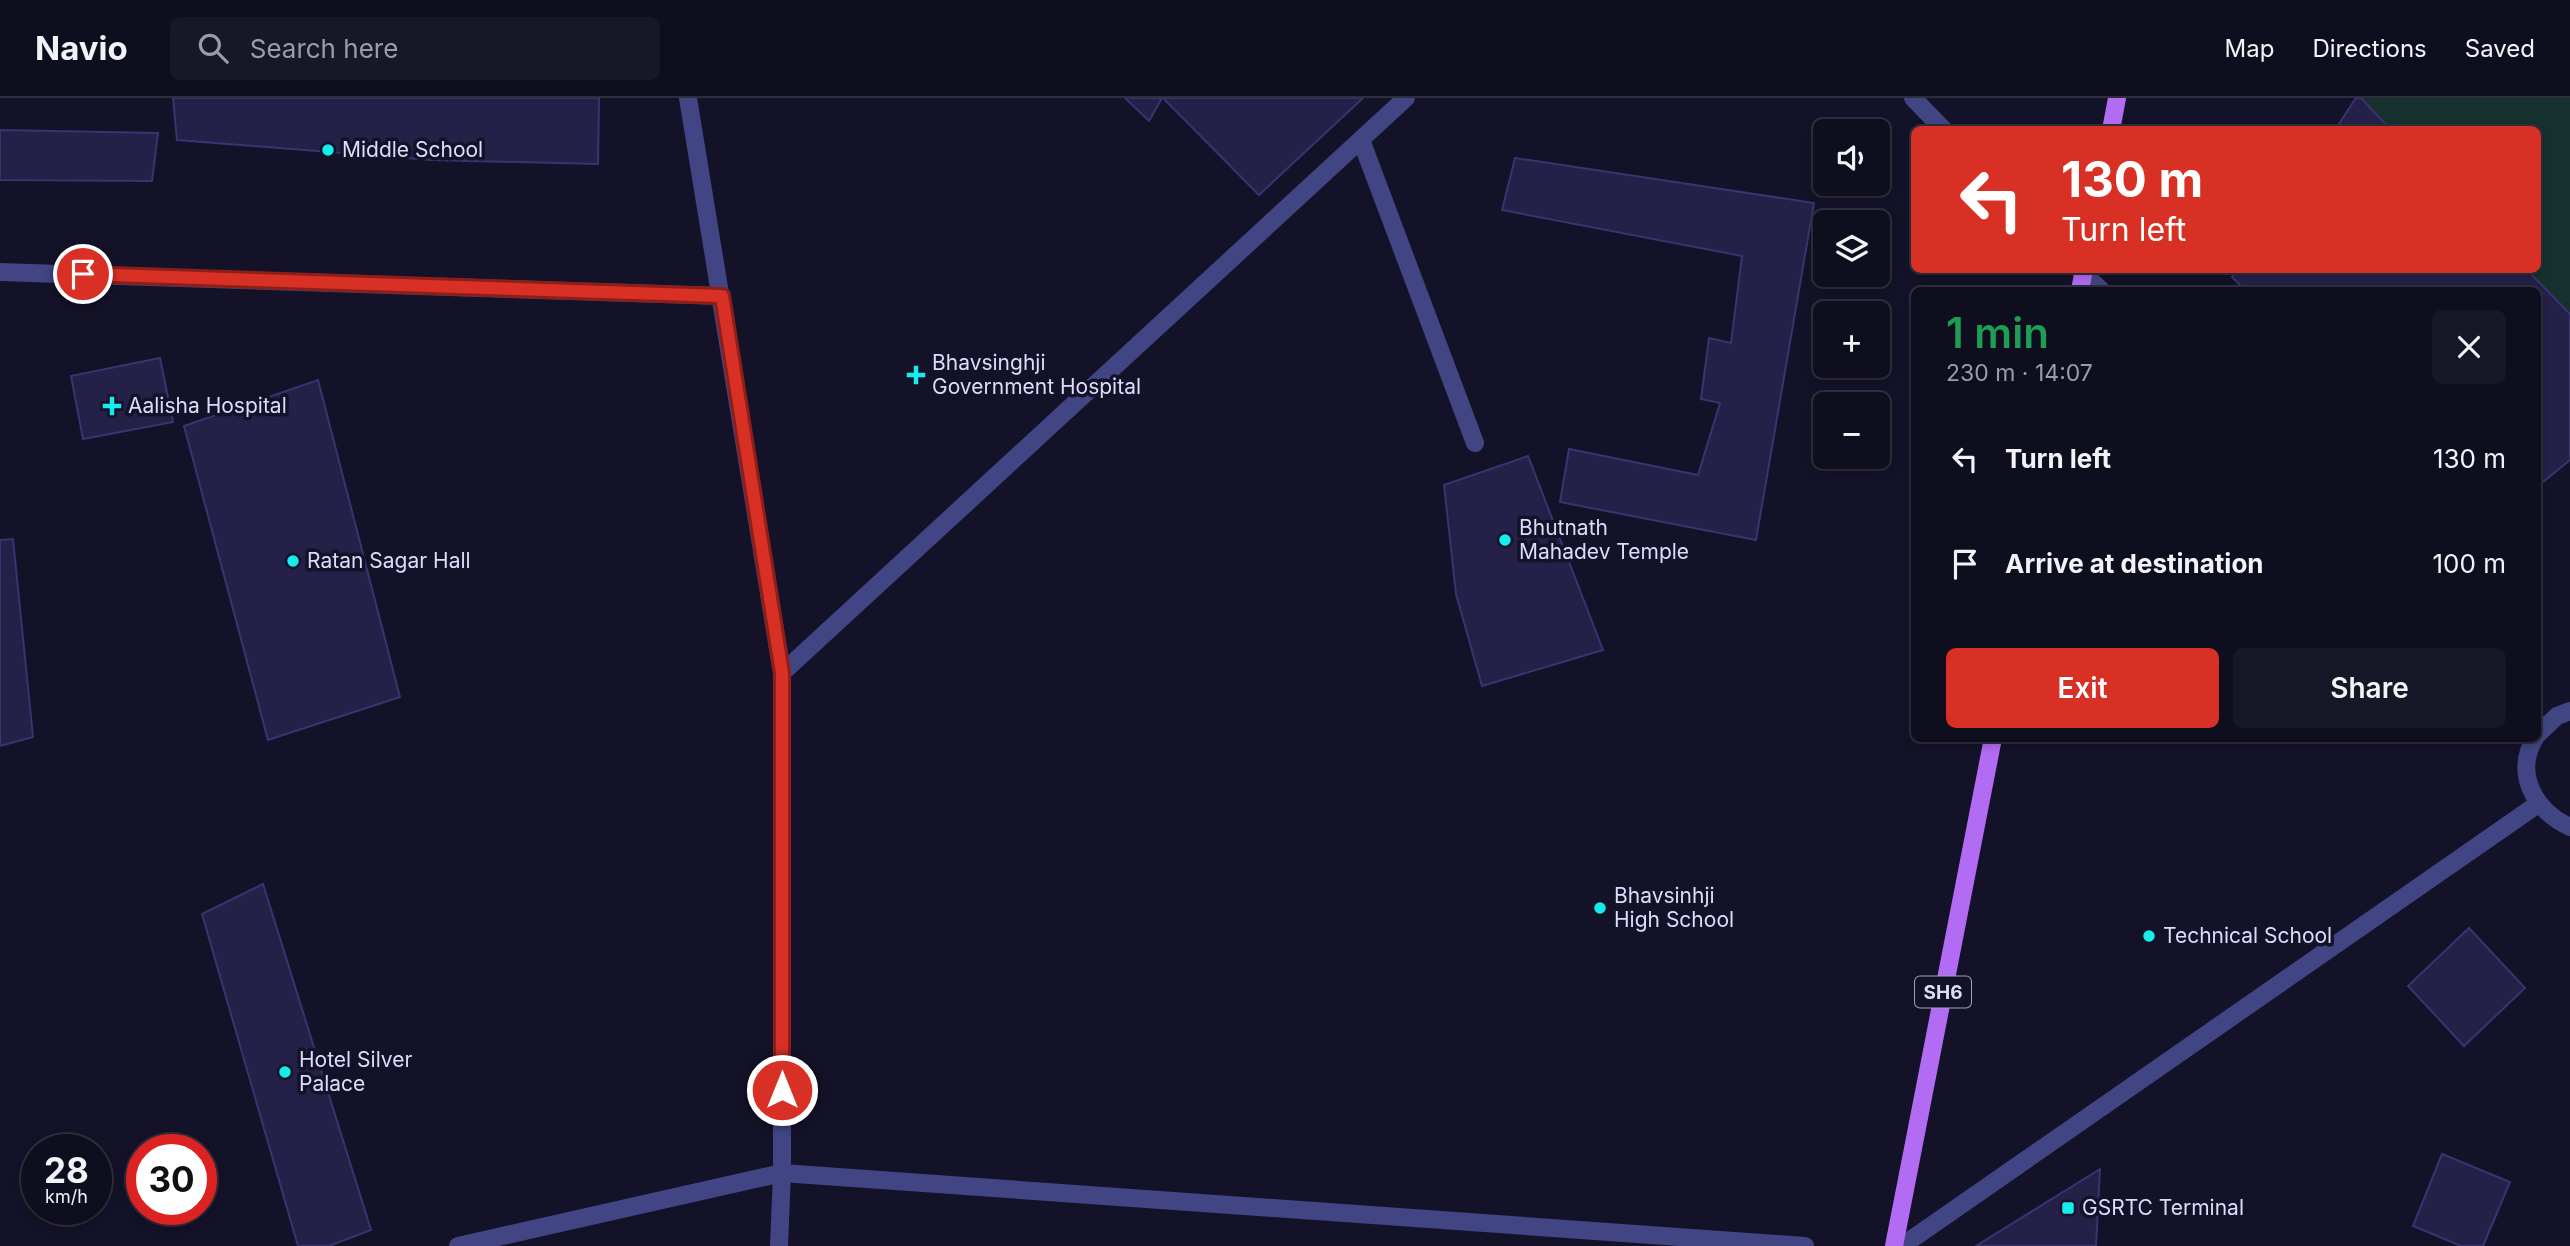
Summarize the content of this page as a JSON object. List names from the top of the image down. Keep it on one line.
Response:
{"streets":{"main road":["SH6"]},"places":{"other":["Middle School","Bhutnath Mahadev Temple","Ratan Sagar Hall","Bhavsinhji High School","Technical School","Hotel Silver Palace"],"health":["Bhavsinghji Government Hospital","Aalisha Hospital"],"transit":["GSRTC Terminal"]},"page":{"header":"Navio","search":"Search here","nav":["Map","Directions","Saved"],"map_buttons":["+","−"],"turn":["130 m","Turn left"],"heading":["1 min","230 m · 14:07"],"list":[{"name":"Turn left","value":"130 m"},{"name":"Arrive at destination","value":"100 m"}],"buttons":["Exit","Share"],"speed":"28 km/h","limit":"30"}}
